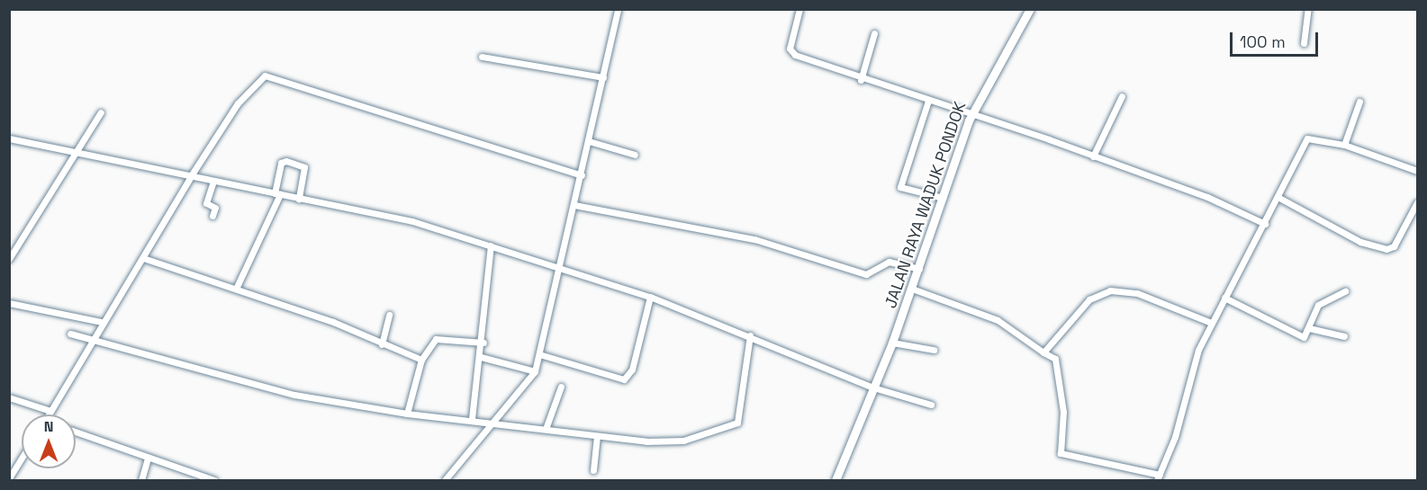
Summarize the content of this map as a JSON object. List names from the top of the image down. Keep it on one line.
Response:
{"streets":{"street":["JALAN RAYA WADUK PONDOK"]},"scale_bar":"100 m","north":"top"}
